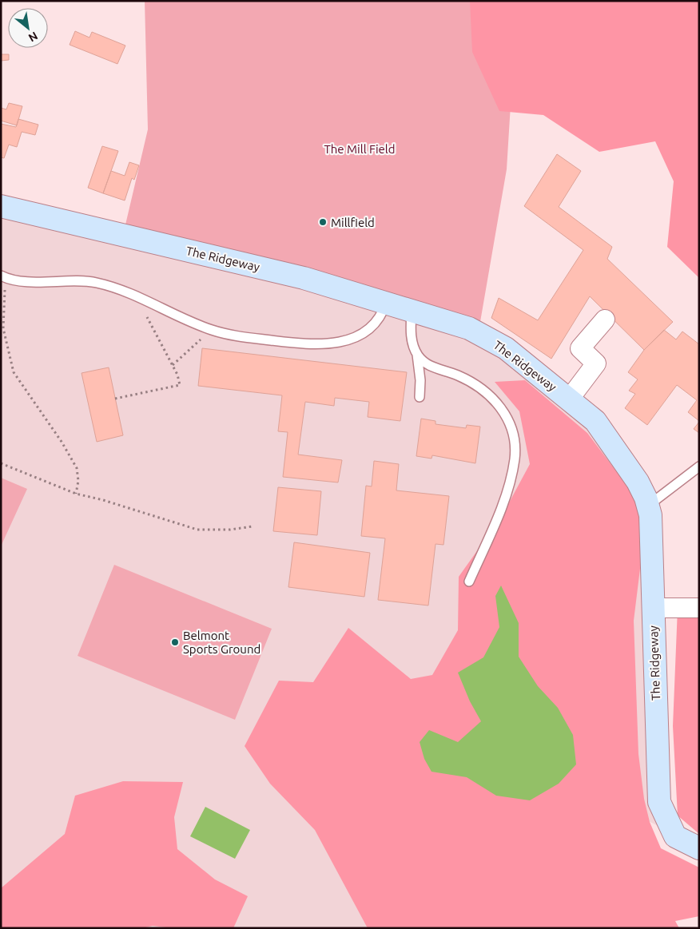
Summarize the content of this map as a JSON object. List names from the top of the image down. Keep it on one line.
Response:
{"streets":{"main road":["The Ridgeway"]},"parks":["The Mill Field"],"places":["Millfield","Belmont Sports Ground"],"north":"bottom right"}
